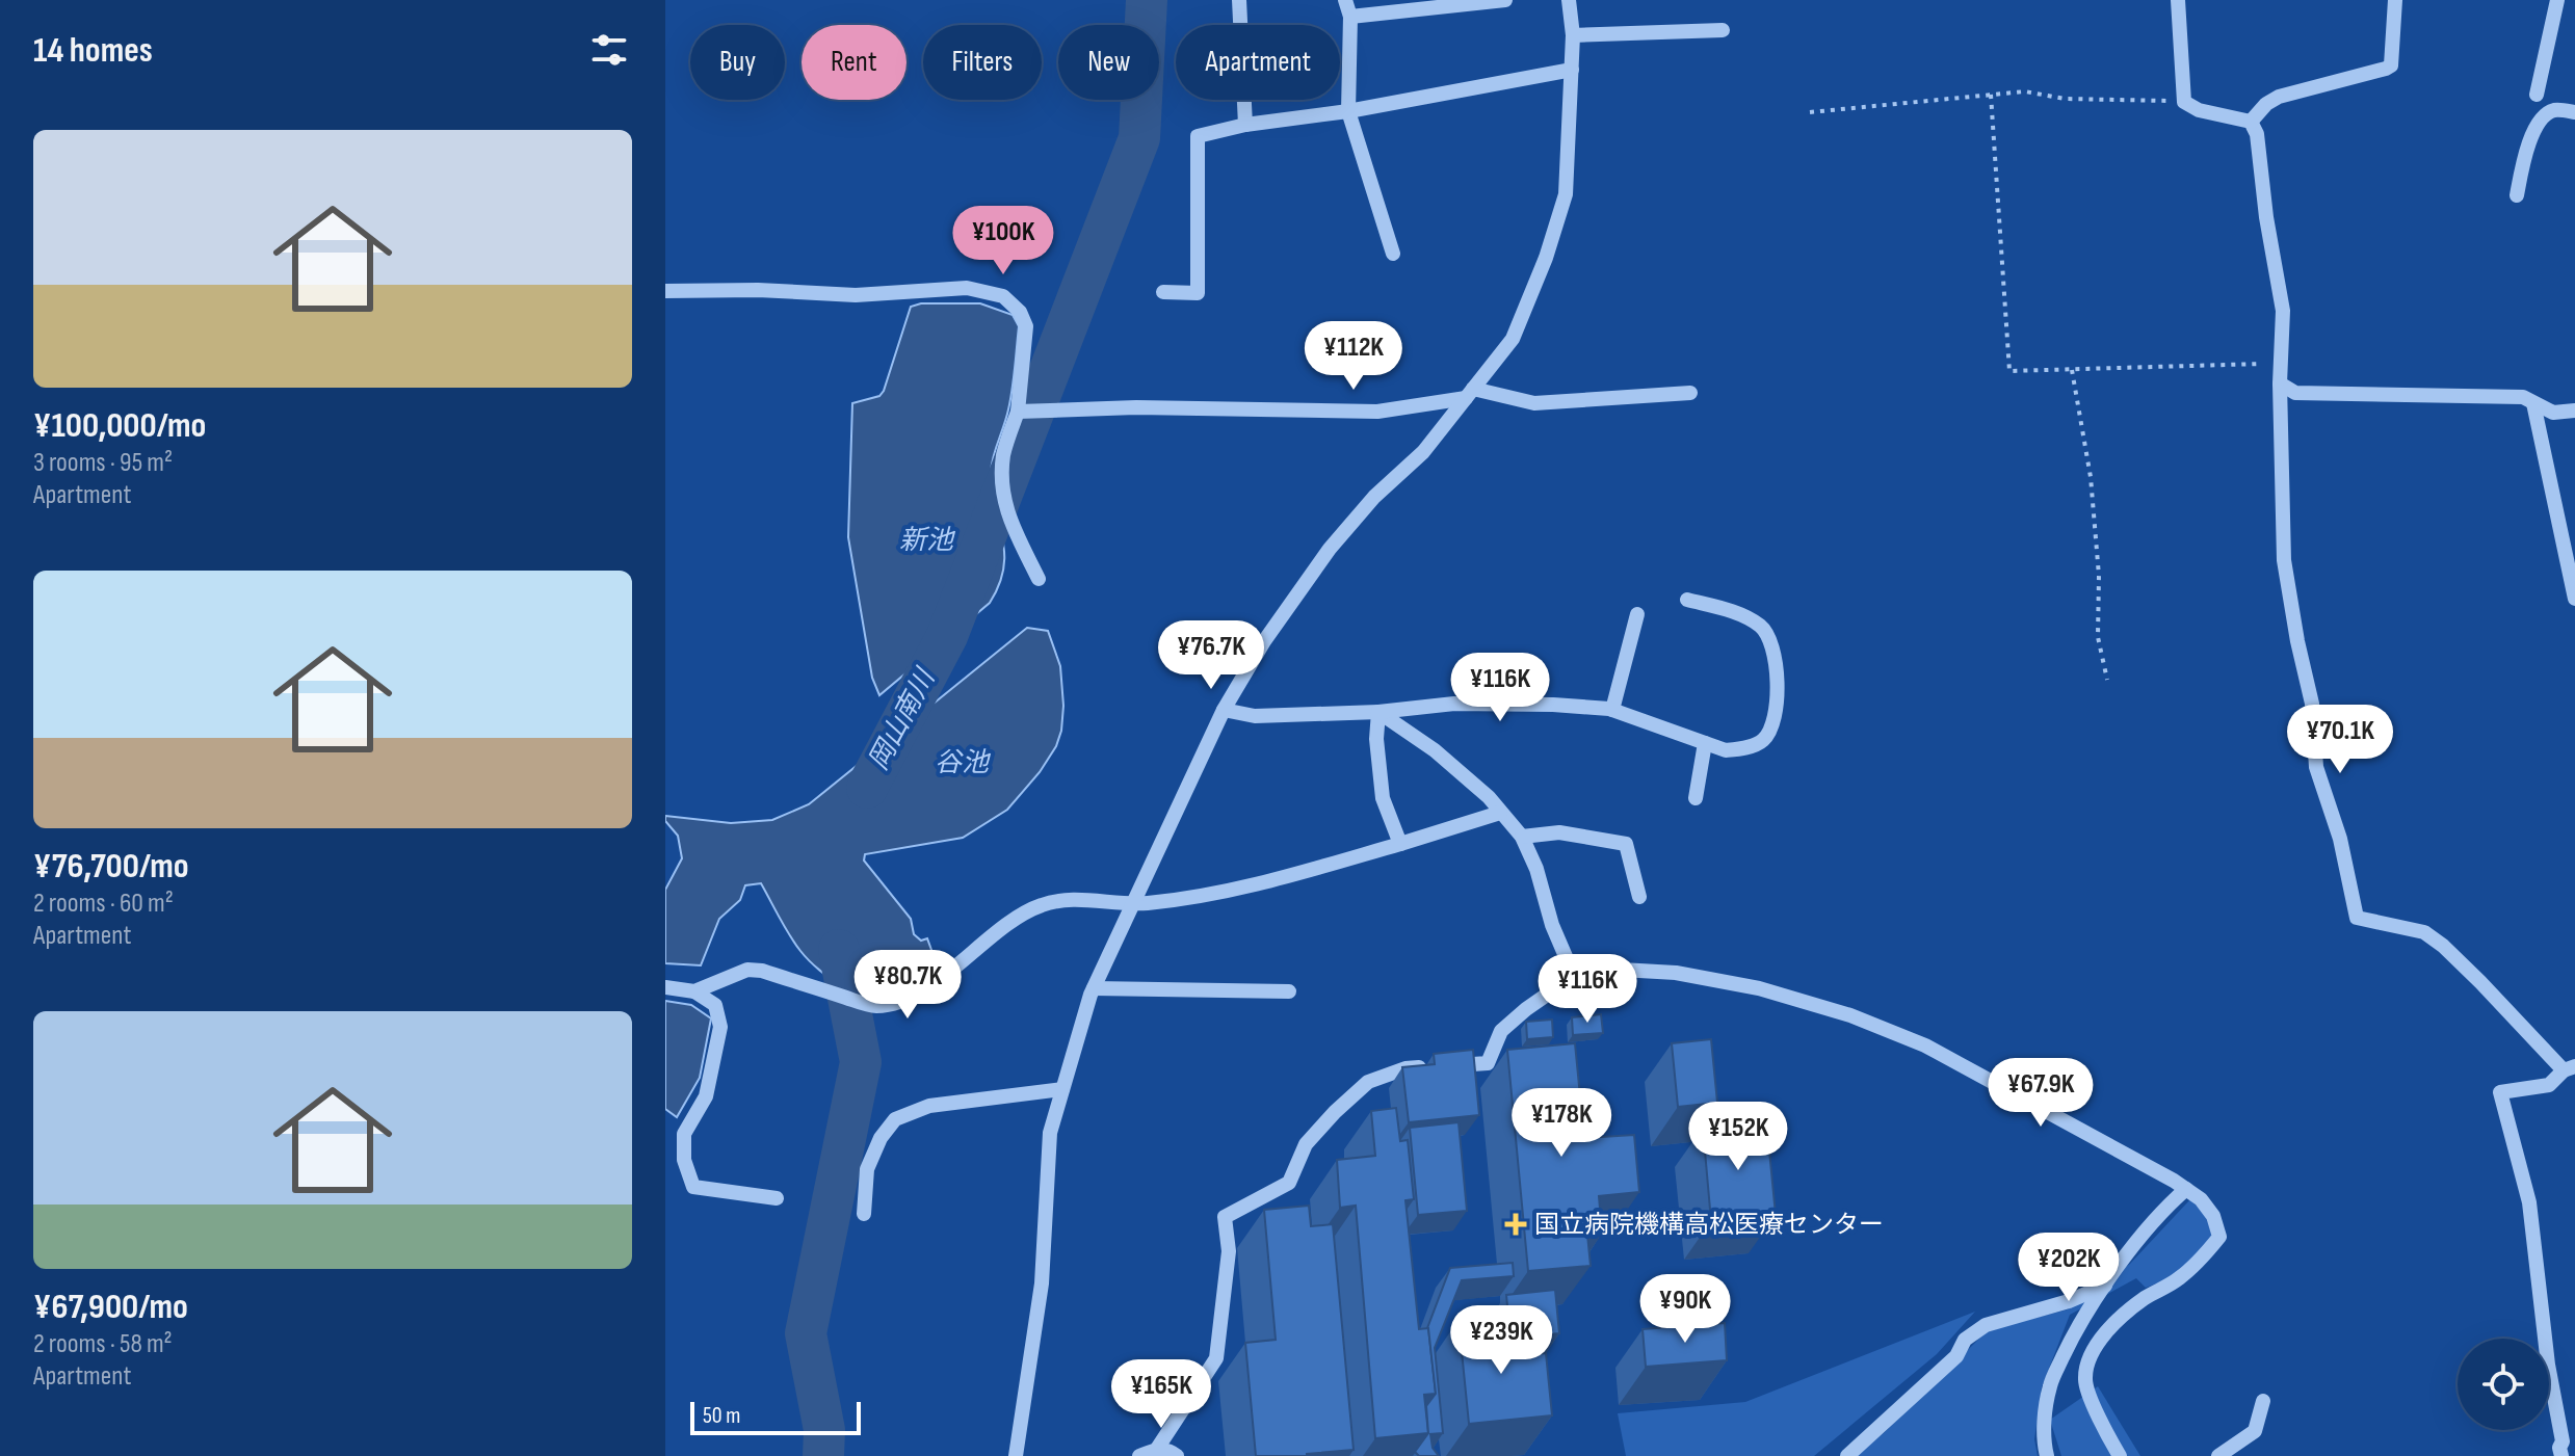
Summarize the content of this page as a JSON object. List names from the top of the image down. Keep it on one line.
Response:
{"water":["新池","岡山南川","谷池"],"places":{"health":["国立病院機構高松医療センター"]},"scale_bar":"50 m","page":{"heading":"14 homes","chip":["Buy","Rent","Filters","New","Apartment"],"list":[{"name":"¥100,000/mo","note":"3 rooms · 95 m² · Apartment"},{"name":"¥76,700/mo","note":"2 rooms · 60 m² · Apartment"},{"name":"¥67,900/mo","note":"2 rooms · 58 m² · Apartment"}],"price":["¥100K","¥112K","¥76.7K","¥116K","¥70.1K","¥80.7K","¥116K","¥67.9K","¥178K","¥152K","¥202K","¥90K","¥239K","¥165K"],"scale":"50 m"}}
